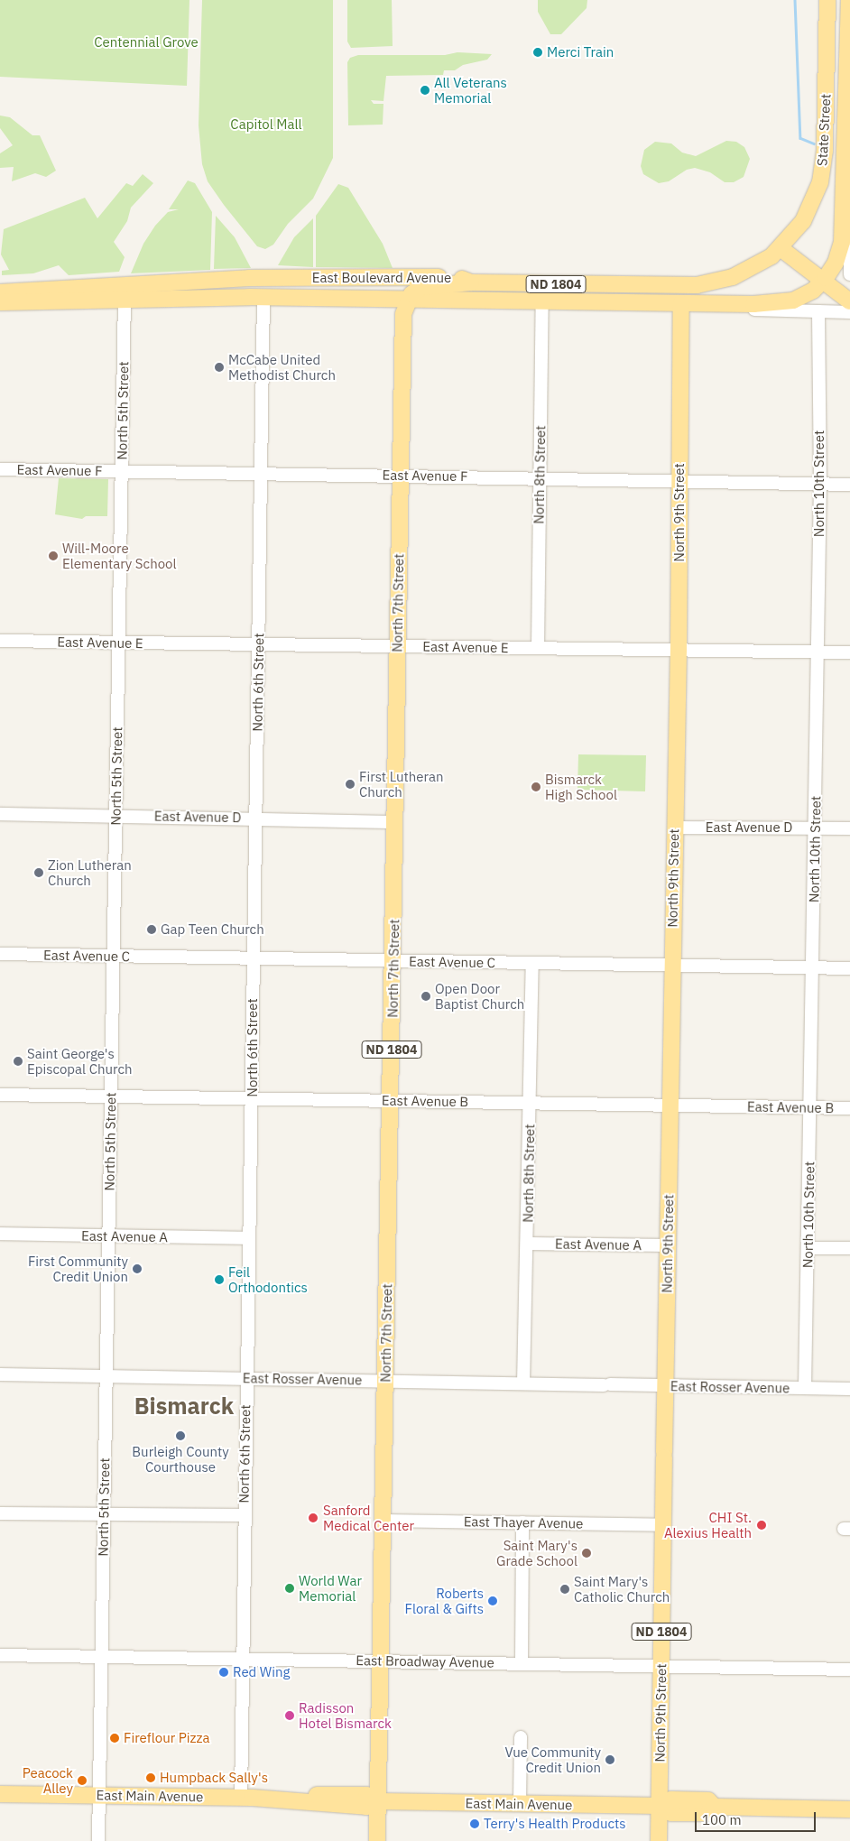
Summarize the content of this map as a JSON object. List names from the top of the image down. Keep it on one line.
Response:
{"streets":{"main road":["State Street","East Boulevard Avenue","ND 1804","North 9th Street","North 7th Street","East Main Avenue"],"street":["North 5th Street","East Avenue F","North 8th Street","North 10th Street","East Avenue E","North 6th Street","East Avenue D","East Avenue C","East Avenue B","East Avenue A","East Rosser Avenue","East Thayer Avenue","East Broadway Avenue"]},"crossings":[["State Street","East Boulevard Avenue"],["East Boulevard Avenue","ND 1804"],["East Boulevard Avenue","North 5th Street"],["East Boulevard Avenue","North 8th Street"],["East Boulevard Avenue","North 10th Street"],["East Boulevard Avenue","North 9th Street"],["East Boulevard Avenue","North 7th Street"],["East Boulevard Avenue","North 6th Street"],["ND 1804","North 9th Street"],["ND 1804","North 7th Street"],["ND 1804","East Main Avenue"],["North 5th Street","East Avenue F"],["North 5th Street","East Avenue E"],["North 5th Street","East Avenue D"],["North 5th Street","East Avenue C"],["North 5th Street","East Avenue B"],["North 5th Street","East Avenue A"],["North 5th Street","East Rosser Avenue"],["North 5th Street","East Broadway Avenue"],["North 5th Street","East Main Avenue"],["East Avenue F","North 8th Street"],["East Avenue F","North 10th Street"],["East Avenue F","North 9th Street"],["East Avenue F","North 7th Street"],["East Avenue F","North 6th Street"],["North 8th Street","East Avenue E"],["North 8th Street","East Avenue C"],["North 8th Street","East Avenue B"],["North 8th Street","East Avenue A"],["North 8th Street","East Rosser Avenue"],["North 10th Street","East Avenue E"],["North 10th Street","East Avenue D"],["North 10th Street","East Avenue C"],["North 10th Street","East Avenue B"],["North 10th Street","East Rosser Avenue"],["North 9th Street","East Avenue E"],["North 9th Street","East Avenue D"],["North 9th Street","East Avenue C"],["North 9th Street","East Avenue B"],["North 9th Street","East Avenue A"],["North 9th Street","East Rosser Avenue"],["North 9th Street","East Thayer Avenue"],["North 9th Street","East Broadway Avenue"],["North 9th Street","East Main Avenue"],["North 7th Street","East Avenue E"],["North 7th Street","East Avenue D"],["North 7th Street","East Avenue C"],["North 7th Street","East Avenue B"],["North 7th Street","East Rosser Avenue"],["North 7th Street","East Thayer Avenue"],["North 7th Street","East Broadway Avenue"],["North 7th Street","East Main Avenue"],["East Avenue E","North 6th Street"],["North 6th Street","East Avenue D"],["North 6th Street","East Avenue C"],["North 6th Street","East Avenue B"],["North 6th Street","East Avenue A"],["North 6th Street","East Rosser Avenue"],["North 6th Street","East Broadway Avenue"],["North 6th Street","East Main Avenue"]],"districts":["Bismarck"],"parks":["Centennial Grove","Capitol Mall"],"places":["Merci Train","All Veterans Memorial","McCabe United Methodist Church","Will-Moore Elementary School","First Lutheran Church","Bismarck High School","Zion Lutheran Church","Gap Teen Church","Open Door Baptist Church","Saint George's Episcopal Church","First Community Credit Union","Feil Orthodontics","Burleigh County Courthouse","Sanford Medical Center","CHI St. Alexius Health","Saint Mary's Grade School","World War Memorial","Saint Mary's Catholic Church","Roberts Floral & Gifts","Red Wing","Radisson Hotel Bismarck","Fireflour Pizza","Vue Community Credit Union","Humpback Sally's","Peacock Alley","Terry's Health Products"],"scale_bar":"100 m"}
